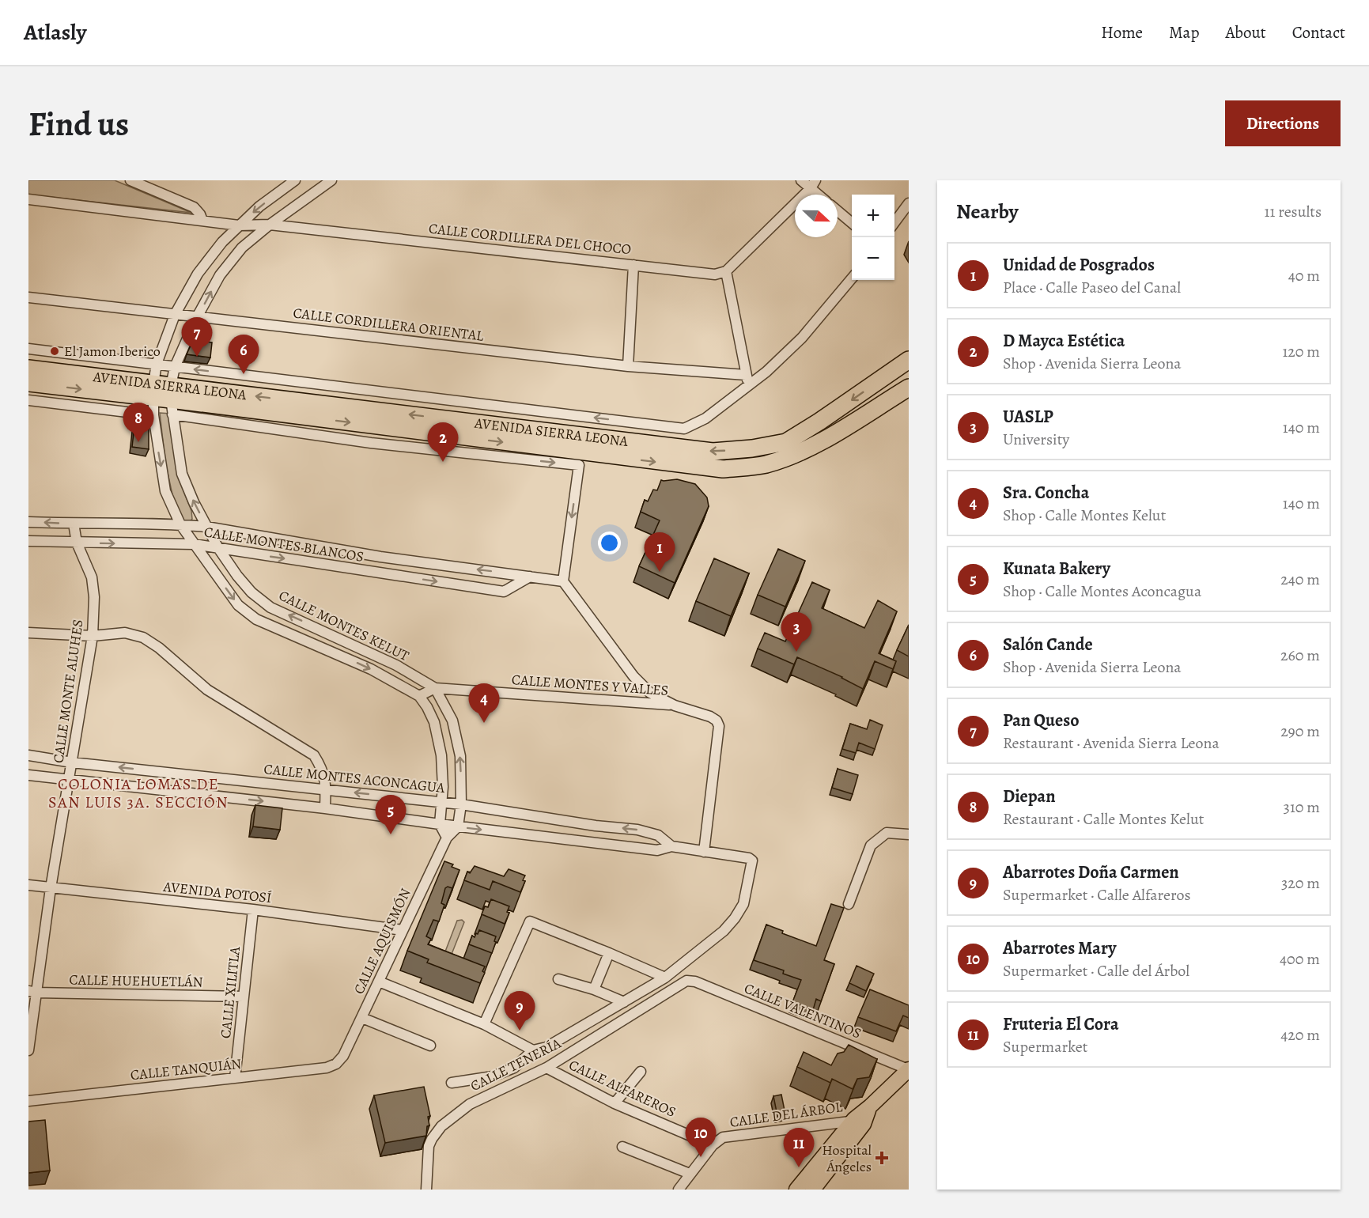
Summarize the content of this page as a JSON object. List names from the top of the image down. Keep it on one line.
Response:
{"streets":{"highway":["AVENIDA SIERRA LEONA"],"street":["CALLE CORDILLERA DEL CHOCO","CALLE CORDILLERA ORIENTAL","CALLE MONTES BLANCOS","CALLE MONTES KELUT","CALLE MONTES Y VALLES","CALLE MONTE ALUHES","CALLE MONTES ACONCAGUA","AVENIDA POTOSÍ","CALLE AQUISMÓN","CALLE HUEHUETLÁN","CALLE XILITLA","CALLE VALENTINOS","CALLE TENERÍA","CALLE TANQUIÁN","CALLE ALFAREROS","CALLE DEL ÁRBOL"]},"crossings":[["CALLE CORDILLERA DEL CHOCO","CALLE MONTES KELUT"],["CALLE CORDILLERA ORIENTAL","AVENIDA SIERRA LEONA"],["CALLE CORDILLERA ORIENTAL","CALLE MONTES KELUT"],["AVENIDA SIERRA LEONA","CALLE MONTES BLANCOS"],["AVENIDA SIERRA LEONA","CALLE MONTES KELUT"],["CALLE MONTES BLANCOS","CALLE MONTES KELUT"],["CALLE MONTES BLANCOS","CALLE MONTE ALUHES"],["CALLE MONTES KELUT","CALLE MONTES Y VALLES"],["CALLE MONTES KELUT","CALLE MONTES ACONCAGUA"],["CALLE MONTES KELUT","CALLE AQUISMÓN"],["CALLE MONTE ALUHES","CALLE MONTES ACONCAGUA"],["CALLE MONTE ALUHES","AVENIDA POTOSÍ"],["CALLE MONTE ALUHES","CALLE HUEHUETLÁN"],["CALLE MONTES ACONCAGUA","CALLE AQUISMÓN"],["AVENIDA POTOSÍ","CALLE AQUISMÓN"],["AVENIDA POTOSÍ","CALLE XILITLA"],["CALLE AQUISMÓN","CALLE TANQUIÁN"],["CALLE HUEHUETLÁN","CALLE XILITLA"],["CALLE XILITLA","CALLE TANQUIÁN"],["CALLE VALENTINOS","CALLE TENERÍA"],["CALLE TENERÍA","CALLE ALFAREROS"],["CALLE ALFAREROS","CALLE DEL ÁRBOL"]],"districts":["COLONIA LOMAS DE SAN LUIS 3A. SECCIÓN"],"places":{"other":["El Jamon Iberico"],"health":["Hospital Ángeles"]},"north":"right","page":{"header":"Atlasly","nav":["Home","Map","About","Contact"],"buttons":"Directions","title":"Find us","heading":["Nearby","11 results"],"map_buttons":["+","−"],"list":[{"mark":"1","name":"Unidad de Posgrados","note":"Place · Calle Paseo del Canal","value":"40 m"},{"mark":"2","name":"D Mayca Estética","note":"Shop · Avenida Sierra Leona","value":"120 m"},{"mark":"3","name":"UASLP","note":"University","value":"140 m"},{"mark":"4","name":"Sra. Concha","note":"Shop · Calle Montes Kelut","value":"140 m"},{"mark":"5","name":"Kunata Bakery","note":"Shop · Calle Montes Aconcagua","value":"240 m"},{"mark":"6","name":"Salón Cande","note":"Shop · Avenida Sierra Leona","value":"260 m"},{"mark":"7","name":"Pan Queso","note":"Restaurant · Avenida Sierra Leona","value":"290 m"},{"mark":"8","name":"Diepan","note":"Restaurant · Calle Montes Kelut","value":"310 m"},{"mark":"9","name":"Abarrotes Doña Carmen","note":"Supermarket · Calle Alfareros","value":"320 m"},{"mark":"10","name":"Abarrotes Mary","note":"Supermarket · Calle del Árbol","value":"400 m"},{"mark":"11","name":"Fruteria El Cora","note":"Supermarket","value":"420 m"}],"pins":["7","6","8","2","1","3","4","5","9","10","11"]}}
